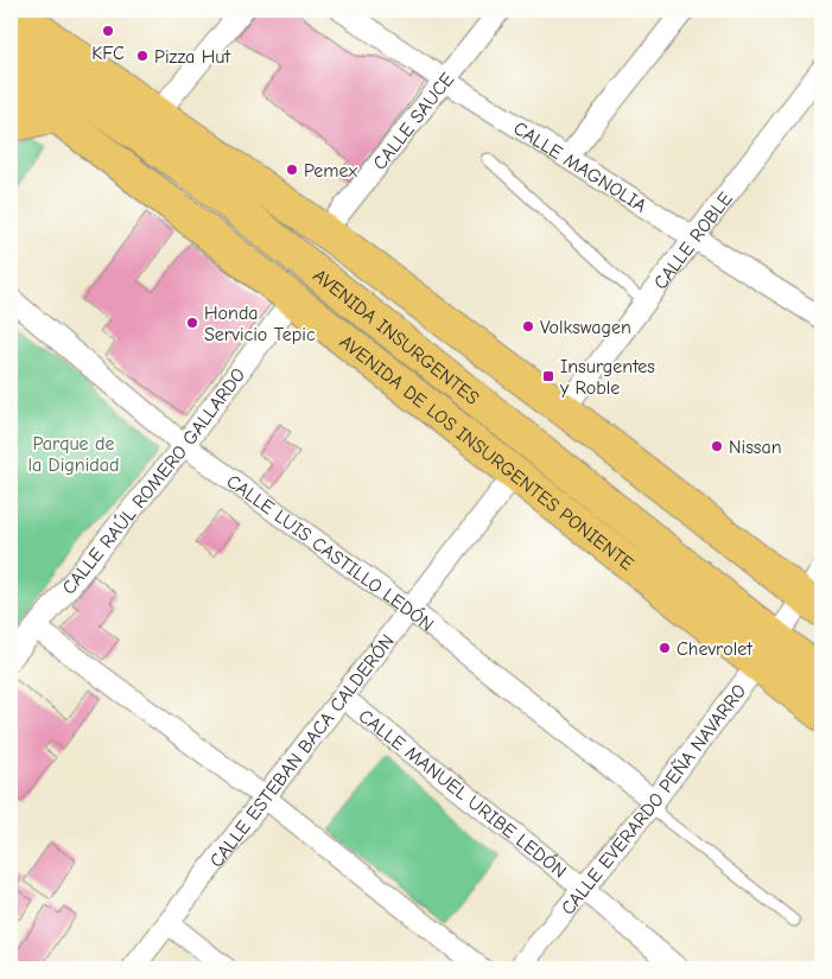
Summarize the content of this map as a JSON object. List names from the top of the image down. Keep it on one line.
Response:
{"streets":{"main road":["AVENIDA INSURGENTES","AVENIDA DE LOS INSURGENTES PONIENTE"],"street":["CALLE SAUCE","CALLE MAGNOLIA","CALLE ROBLE","CALLE RAÚL ROMERO GALLARDO","CALLE LUIS CASTILLO LEDÓN","CALLE ESTEBAN BACA CALDERÓN","CALLE MANUEL URIBE LEDÓN","CALLE EVERARDO PEÑA NAVARRO"]},"crossings":[["CALLE SAUCE","CALLE MAGNOLIA"],["CALLE MAGNOLIA","CALLE ROBLE"],["AVENIDA INSURGENTES","AVENIDA DE LOS INSURGENTES PONIENTE"],["AVENIDA INSURGENTES","CALLE EVERARDO PEÑA NAVARRO"],["AVENIDA DE LOS INSURGENTES PONIENTE","CALLE RAÚL ROMERO GALLARDO"],["AVENIDA DE LOS INSURGENTES PONIENTE","CALLE ESTEBAN BACA CALDERÓN"],["AVENIDA DE LOS INSURGENTES PONIENTE","CALLE EVERARDO PEÑA NAVARRO"],["CALLE RAÚL ROMERO GALLARDO","CALLE LUIS CASTILLO LEDÓN"],["CALLE LUIS CASTILLO LEDÓN","CALLE ESTEBAN BACA CALDERÓN"],["CALLE LUIS CASTILLO LEDÓN","CALLE EVERARDO PEÑA NAVARRO"],["CALLE ESTEBAN BACA CALDERÓN","CALLE MANUEL URIBE LEDÓN"],["CALLE MANUEL URIBE LEDÓN","CALLE EVERARDO PEÑA NAVARRO"]],"parks":["Parque de la Dignidad"],"places":{"other":["KFC","Pizza Hut","Pemex","Honda Servicio Tepic","Volkswagen","Nissan","Chevrolet"],"transit":["Insurgentes y Roble"]}}
